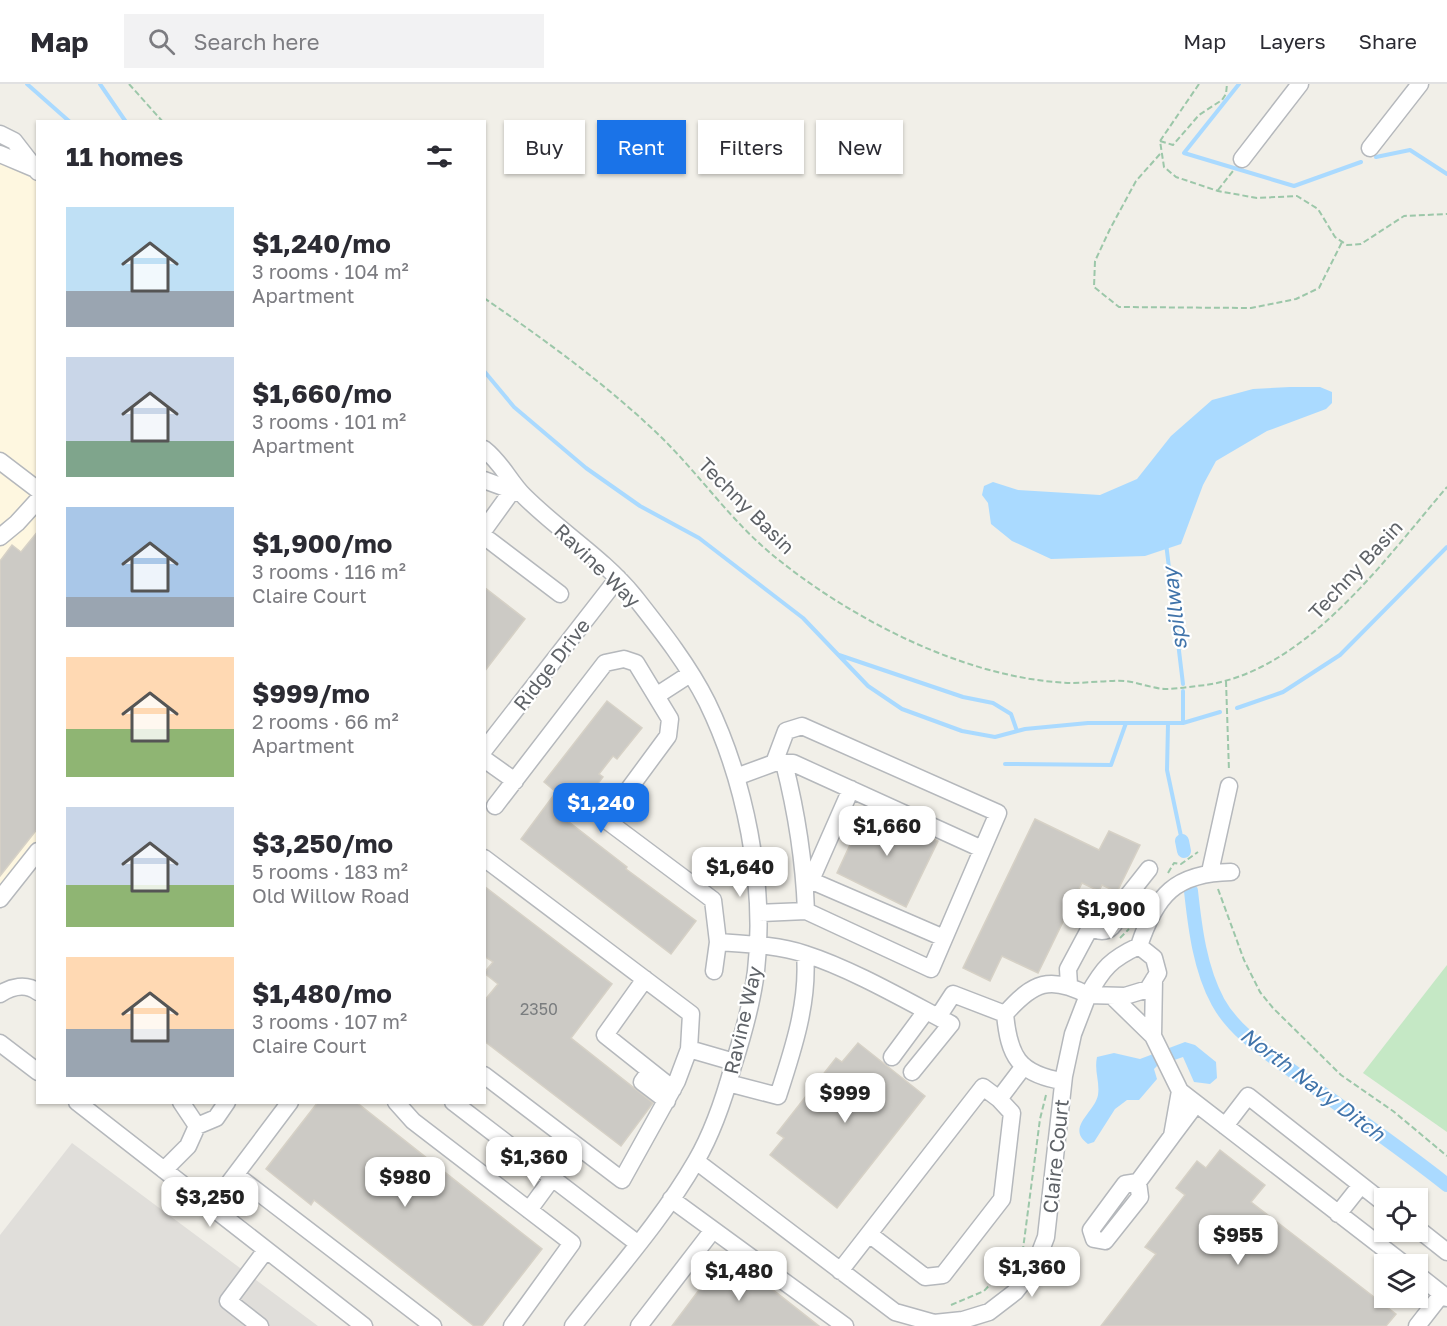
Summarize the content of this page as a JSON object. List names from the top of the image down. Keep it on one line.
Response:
{"streets":{"street":["Ravine Way","Ridge Drive","Claire Court"],"path":["Techny Basin"]},"crossings":[["Ravine Way","Ridge Drive"],["Ravine Way","Claire Court"]],"water":["spillway","North Navy Ditch"],"house_numbers":["2350"],"page":{"header":"Map","search":"Search here","nav":["Map","Layers","Share"],"chip":["Buy","Rent","Filters","New"],"heading":"11 homes","list":[{"name":"$1,240/mo","note":"3 rooms · 104 m² · Apartment"},{"name":"$1,660/mo","note":"3 rooms · 101 m² · Apartment"},{"name":"$1,900/mo","note":"3 rooms · 116 m² · Claire Court"},{"name":"$999/mo","note":"2 rooms · 66 m² · Apartment"},{"name":"$3,250/mo","note":"5 rooms · 183 m² · Old Willow Road"},{"name":"$1,480/mo","note":"3 rooms · 107 m² · Claire Court"}],"price":["$1,240","$1,660","$1,640","$1,900","$999","$1,360","$980","$3,250","$955","$1,360","$1,480"]}}
